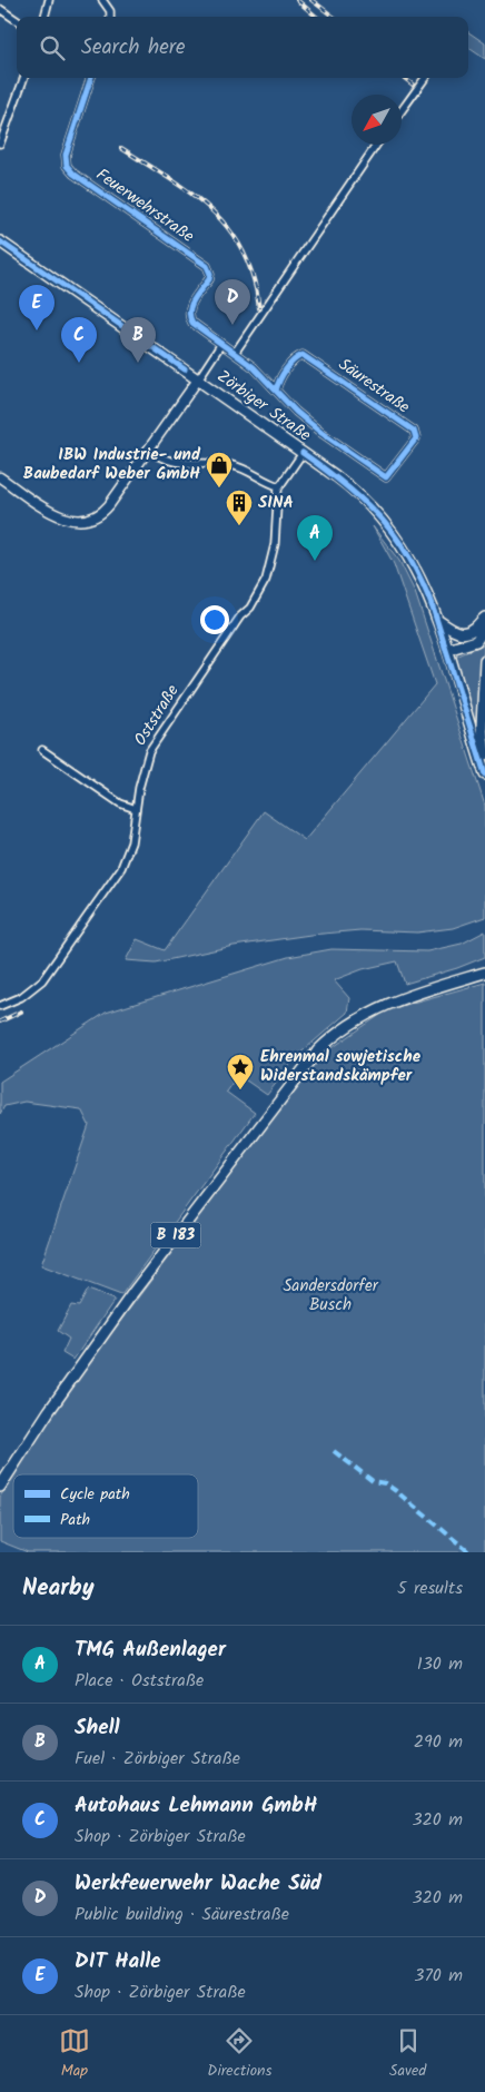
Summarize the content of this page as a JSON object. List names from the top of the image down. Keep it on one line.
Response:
{"streets":{"main road":["Zörbiger Straße","B 183"],"street":["Feuerwehrstraße","Säurestraße","Oststraße"]},"crossings":[["Feuerwehrstraße","Säurestraße"]],"parks":["Sandersdorfer Busch"],"places":{"shop":["IBW Industrie- und Baubedarf Weber GmbH"],"building":["SINA"],"place":["Ehrenmal sowjetische Widerstandskämpfer"]},"legend":["Cycle path","Path"],"north":"bottom left","page":{"search":"Search here","pins":["D","E","B","C","A"],"heading":["Nearby","5 results"],"list":[{"mark":"A","name":"TMG Außenlager","note":"Place · Oststraße","value":"130 m"},{"mark":"B","name":"Shell","note":"Fuel · Zörbiger Straße","value":"290 m"},{"mark":"C","name":"Autohaus Lehmann GmbH","note":"Shop · Zörbiger Straße","value":"320 m"},{"mark":"D","name":"Werkfeuerwehr Wache Süd","note":"Public building · Säurestraße","value":"320 m"},{"mark":"E","name":"DIT Halle","note":"Shop · Zörbiger Straße","value":"370 m"}],"nav":["Map","Directions","Saved"]}}
